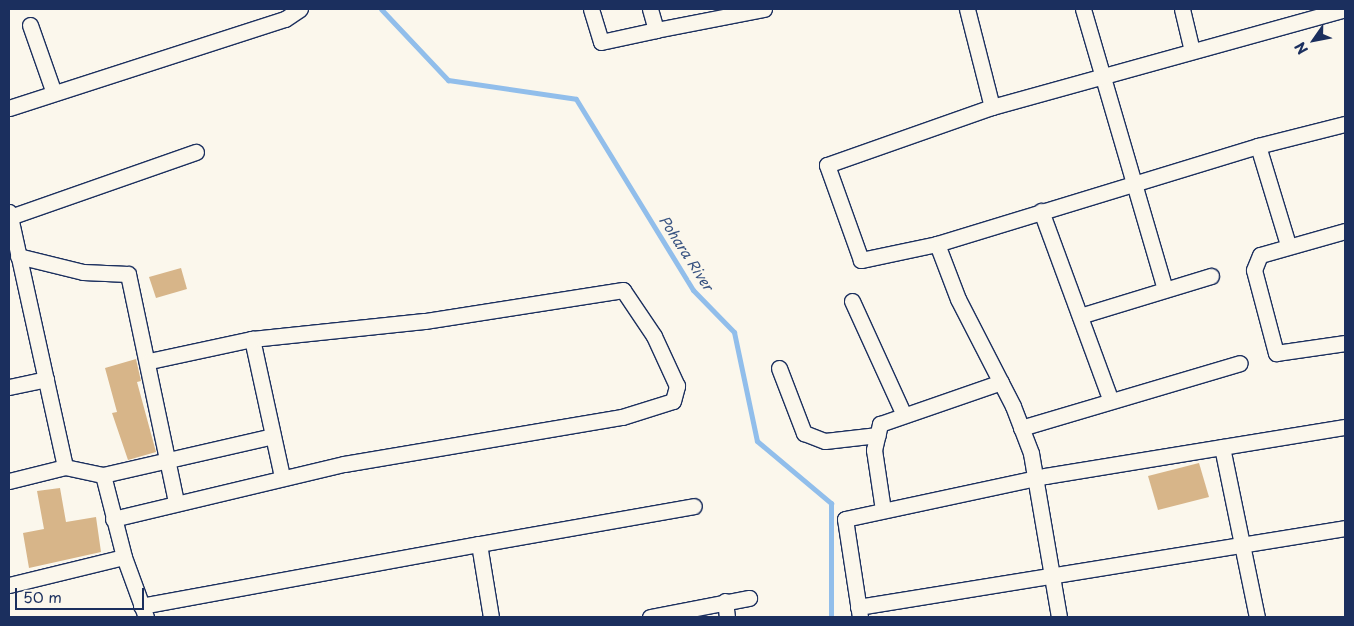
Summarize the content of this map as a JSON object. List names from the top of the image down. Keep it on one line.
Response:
{"water":["Pohara River"],"scale_bar":"50 m","north":"bottom left"}
